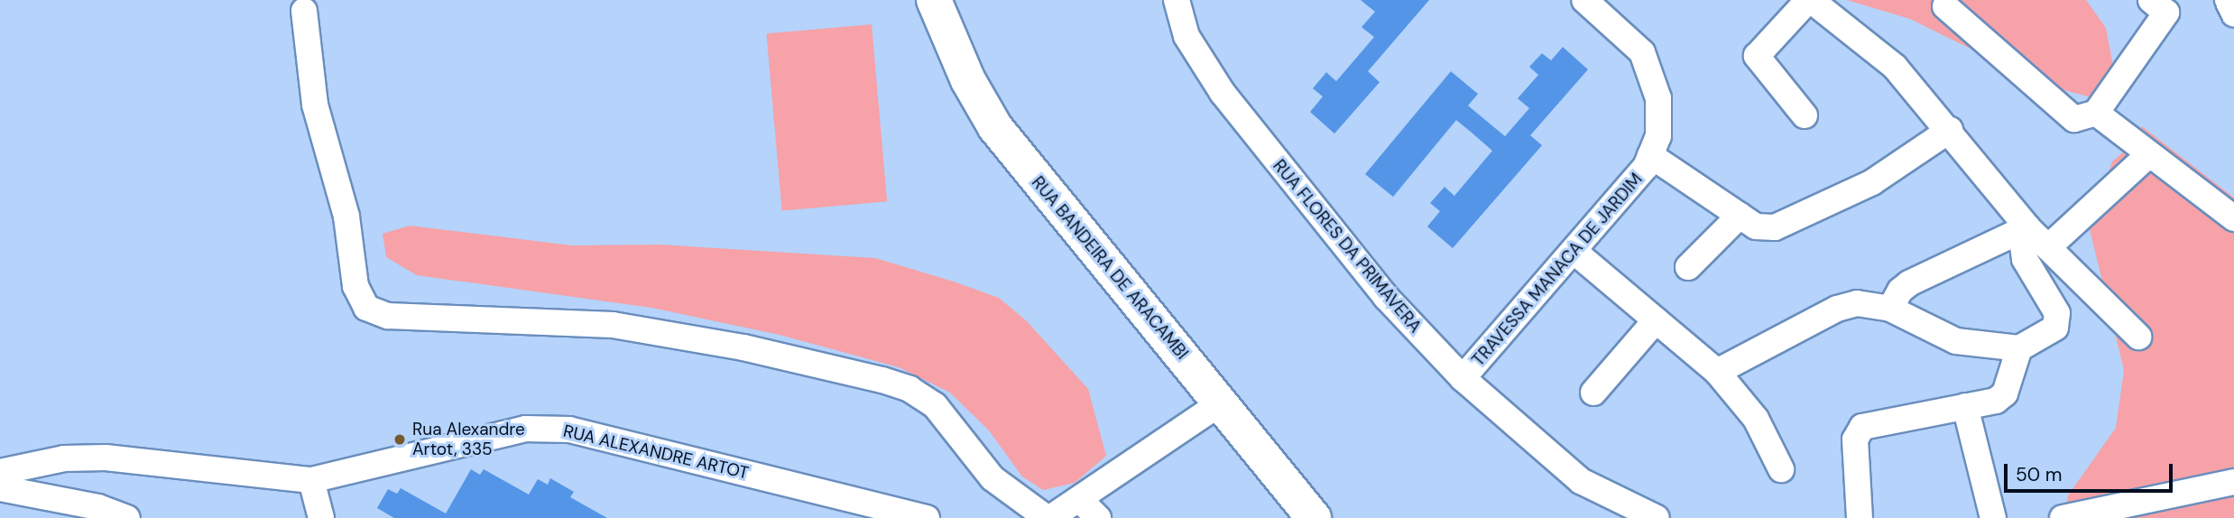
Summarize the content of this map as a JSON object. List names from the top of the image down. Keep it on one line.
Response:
{"streets":{"main road":["RUA BANDEIRA DE ARACAMBI"],"street":["RUA FLORES DA PRIMAVERA","TRAVESSA MANACA DE JARDIM","RUA ALEXANDRE ARTOT"]},"crossings":[["RUA FLORES DA PRIMAVERA","TRAVESSA MANACA DE JARDIM"]],"places":["Rua Alexandre Artot, 335"],"scale_bar":"50 m"}
